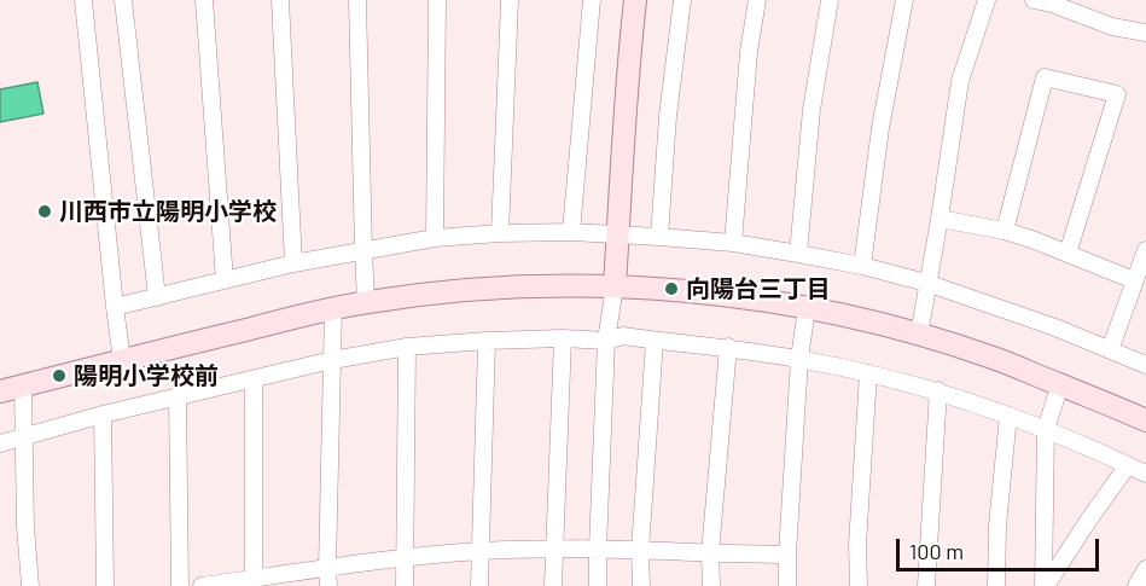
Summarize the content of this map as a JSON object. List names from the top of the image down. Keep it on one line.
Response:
{"places":["川西市立陽明小学校","向陽台三丁目","陽明小学校前"],"scale_bar":"100 m"}
